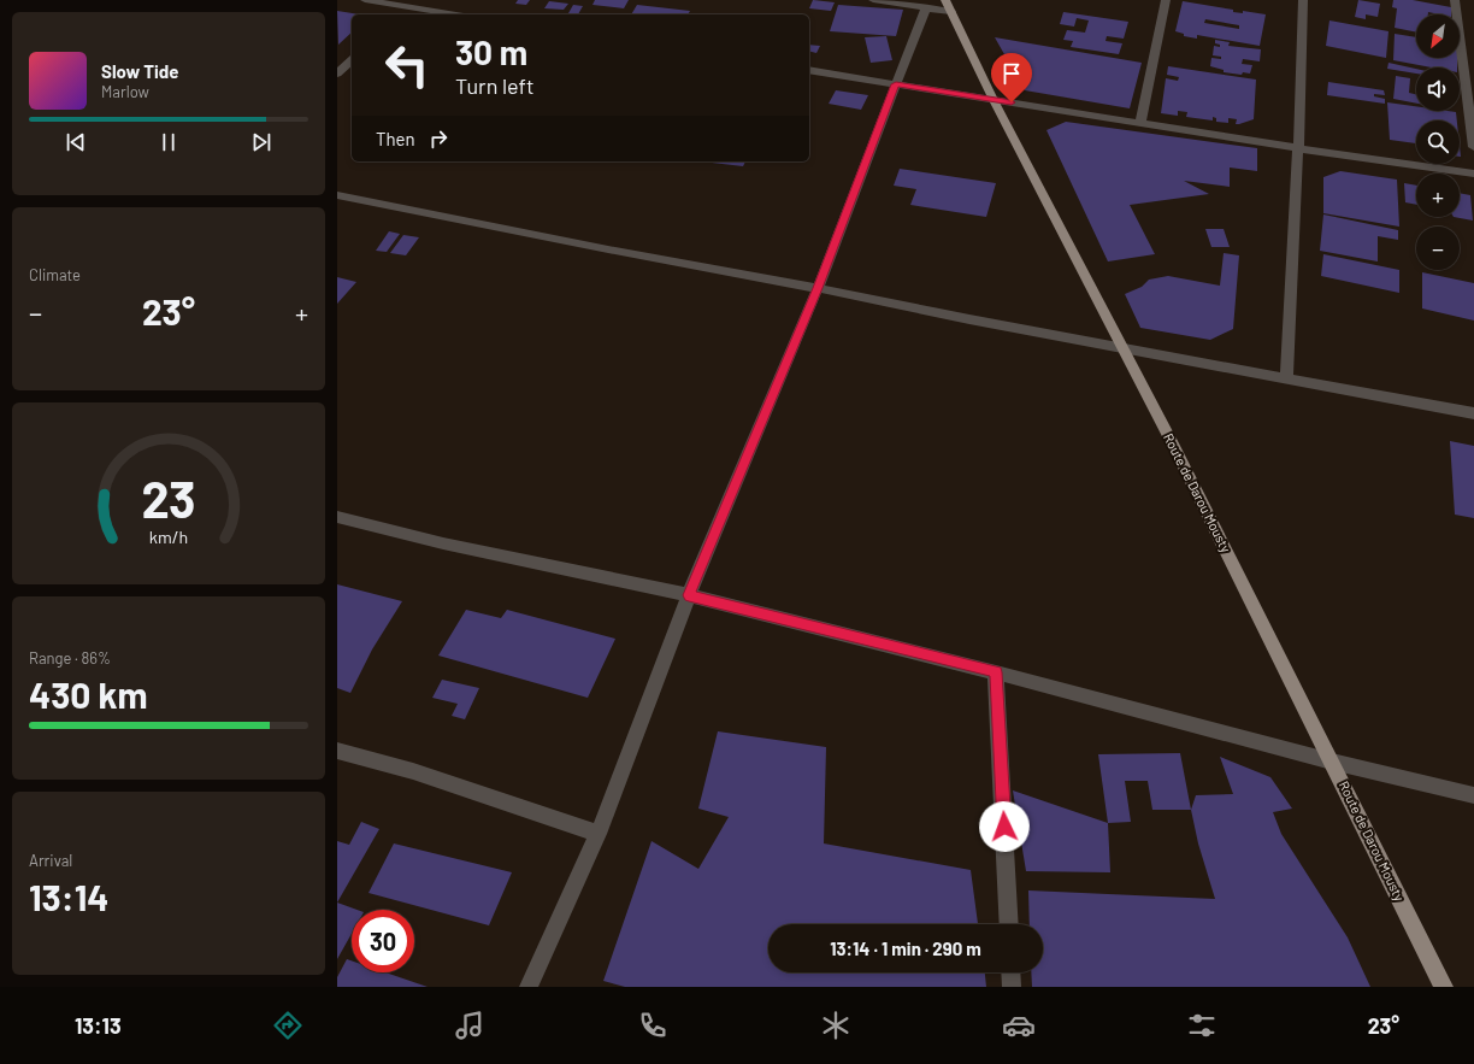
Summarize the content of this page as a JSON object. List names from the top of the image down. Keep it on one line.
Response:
{"streets":{"main road":["Route de Darou Mousty"]},"north":"bottom left","page":{"map_buttons":["+","−"],"turn":["30 m","Turn left"],"song":["Slow Tide","Marlow"],"then":"Then","tile":["Climate",["Range · 86%","430 km"],["Arrival","13:14"]],"heat":["−","23°","+"],"limit":"30","trip":"13:14 · 1 min · 290 m","tabs":["13:13","23°"],"gauge":["23","km/h"]}}
